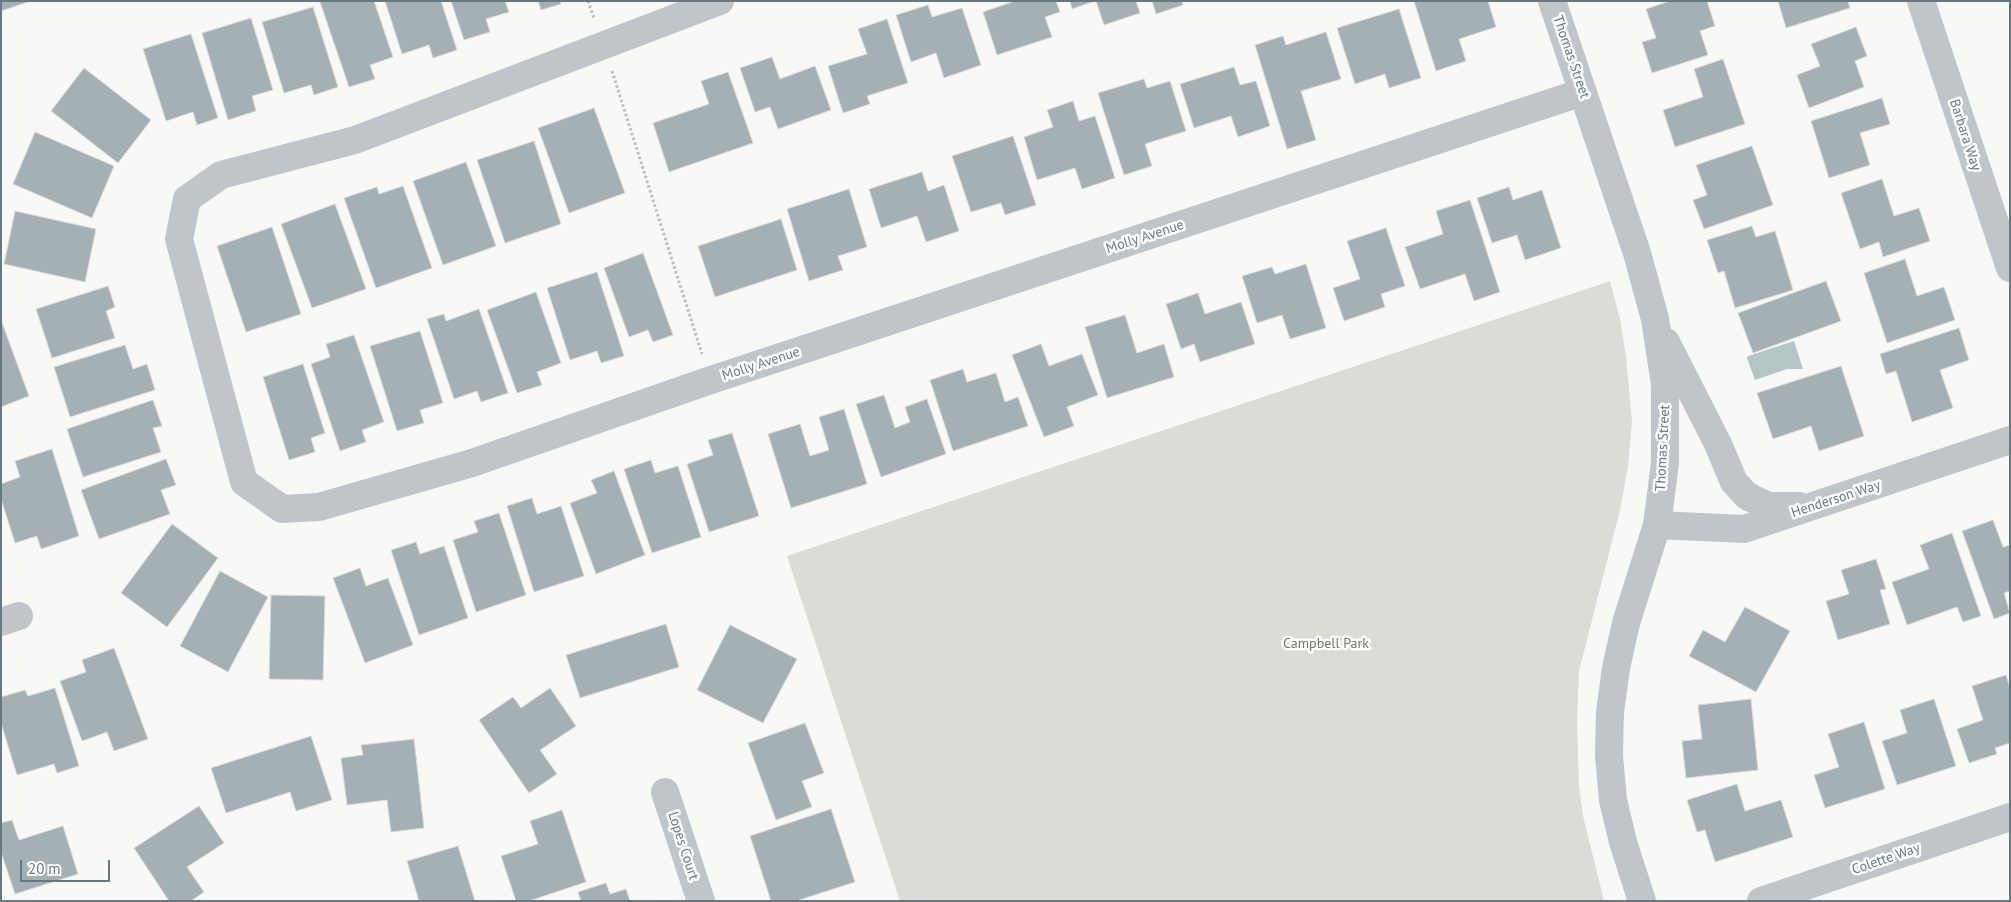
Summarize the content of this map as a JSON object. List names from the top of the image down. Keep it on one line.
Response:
{"streets":{"street":["Thomas Street","Barbara Way","Molly Avenue","Henderson Way","Lopes Court","Colette Way"]},"crossings":[["Thomas Street","Molly Avenue"],["Thomas Street","Henderson Way"]],"parks":["Campbell Park"],"scale_bar":"20 m"}
